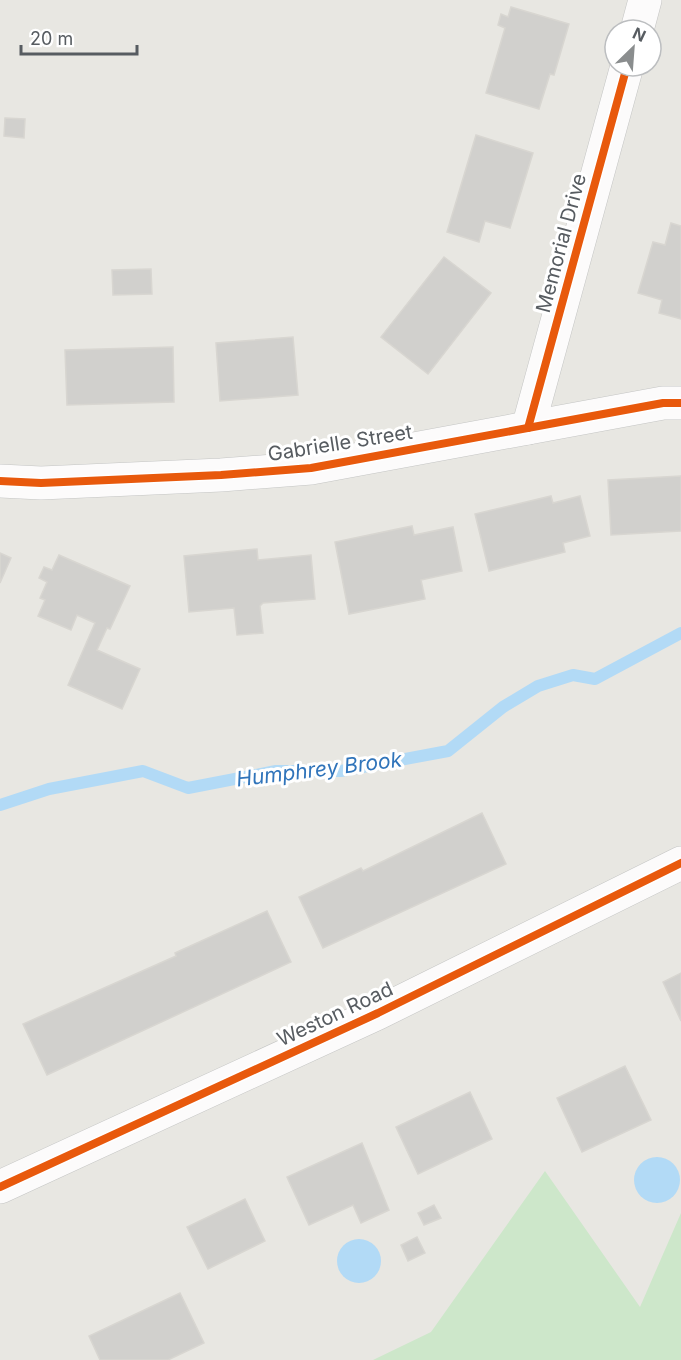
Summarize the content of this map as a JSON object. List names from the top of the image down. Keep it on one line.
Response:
{"streets":{"street":["Memorial Drive","Gabrielle Street","Weston Road"]},"crossings":[["Memorial Drive","Gabrielle Street"]],"water":["Humphrey Brook"],"scale_bar":"20 m","north":"top right"}
